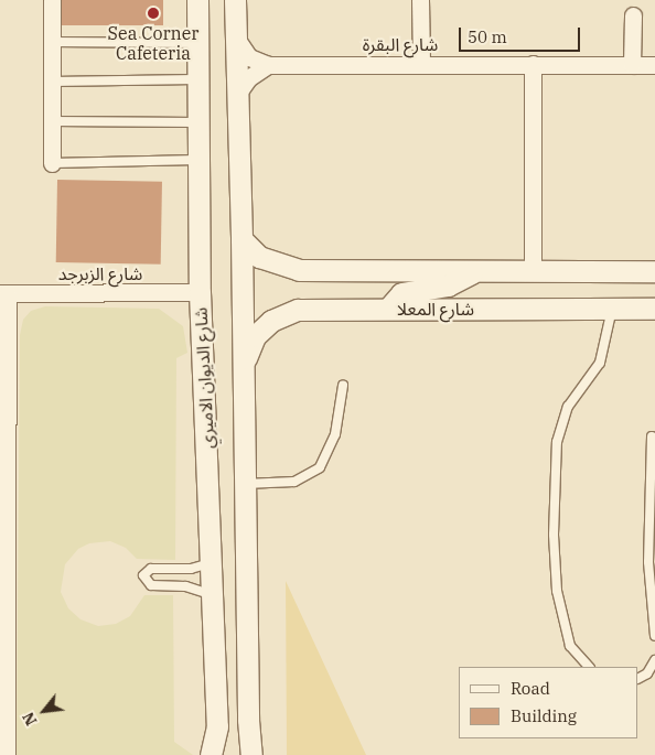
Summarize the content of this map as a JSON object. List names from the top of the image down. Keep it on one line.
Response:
{"streets":{"street":["شارع البقرة","شارع الزبرجد","شارع المعلا","شارع الديوان الاميري"]},"crossings":[["شارع الزبرجد","شارع الديوان الاميري"],["شارع المعلا","شارع الديوان الاميري"]],"places":["Sea Corner Cafeteria"],"legend":["Road","Building"],"scale_bar":"50 m","north":"bottom left"}
